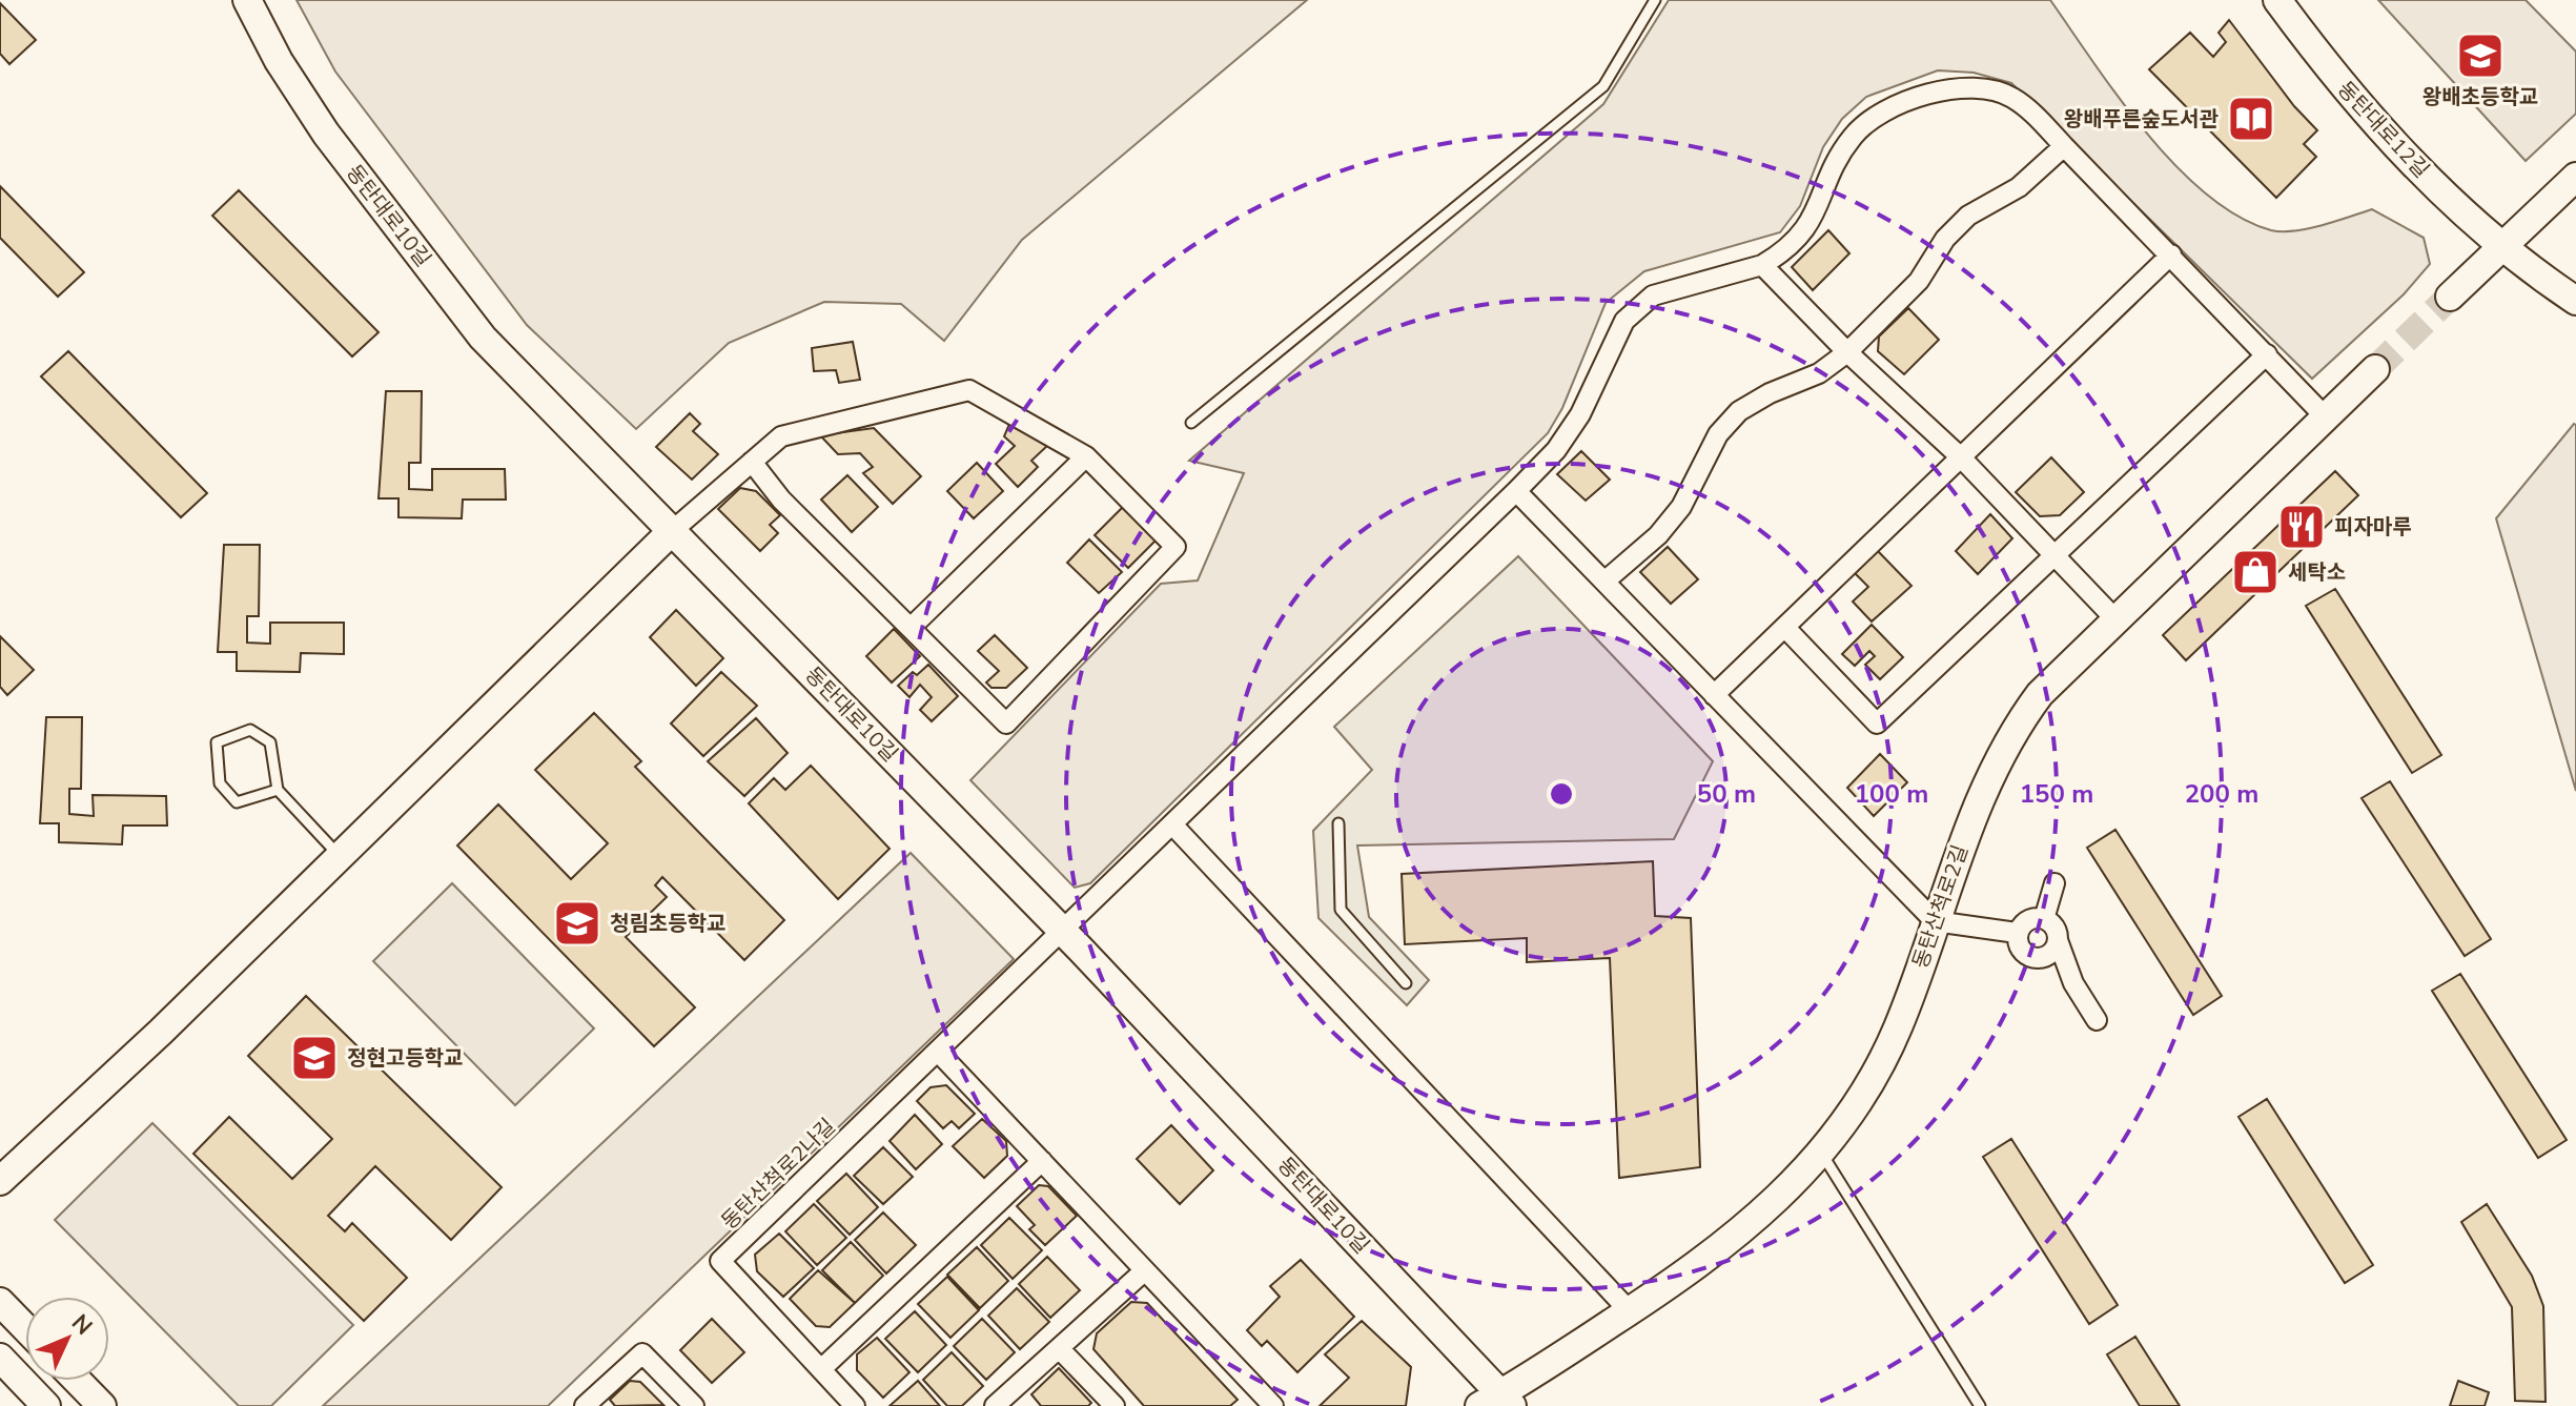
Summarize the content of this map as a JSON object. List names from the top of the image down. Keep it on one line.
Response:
{"streets":{"street":["동탄대로12길","동탄대로10길","동탄산척로2길","동탄산척로2나길"]},"crossings":[["동탄대로10길","동탄산척로2길"],["동탄대로10길","동탄산척로2나길"],["동탄산척로2길","동탄산척로2나길"]],"places":{"school or university":["왕배초등학교","청림초등학교","정현고등학교"],"library":["왕배푸른숲도서관"],"restaurant":["피자마루"],"shop":["세탁소"]},"north":"top right","rings":["50 m","100 m","150 m","200 m"]}
